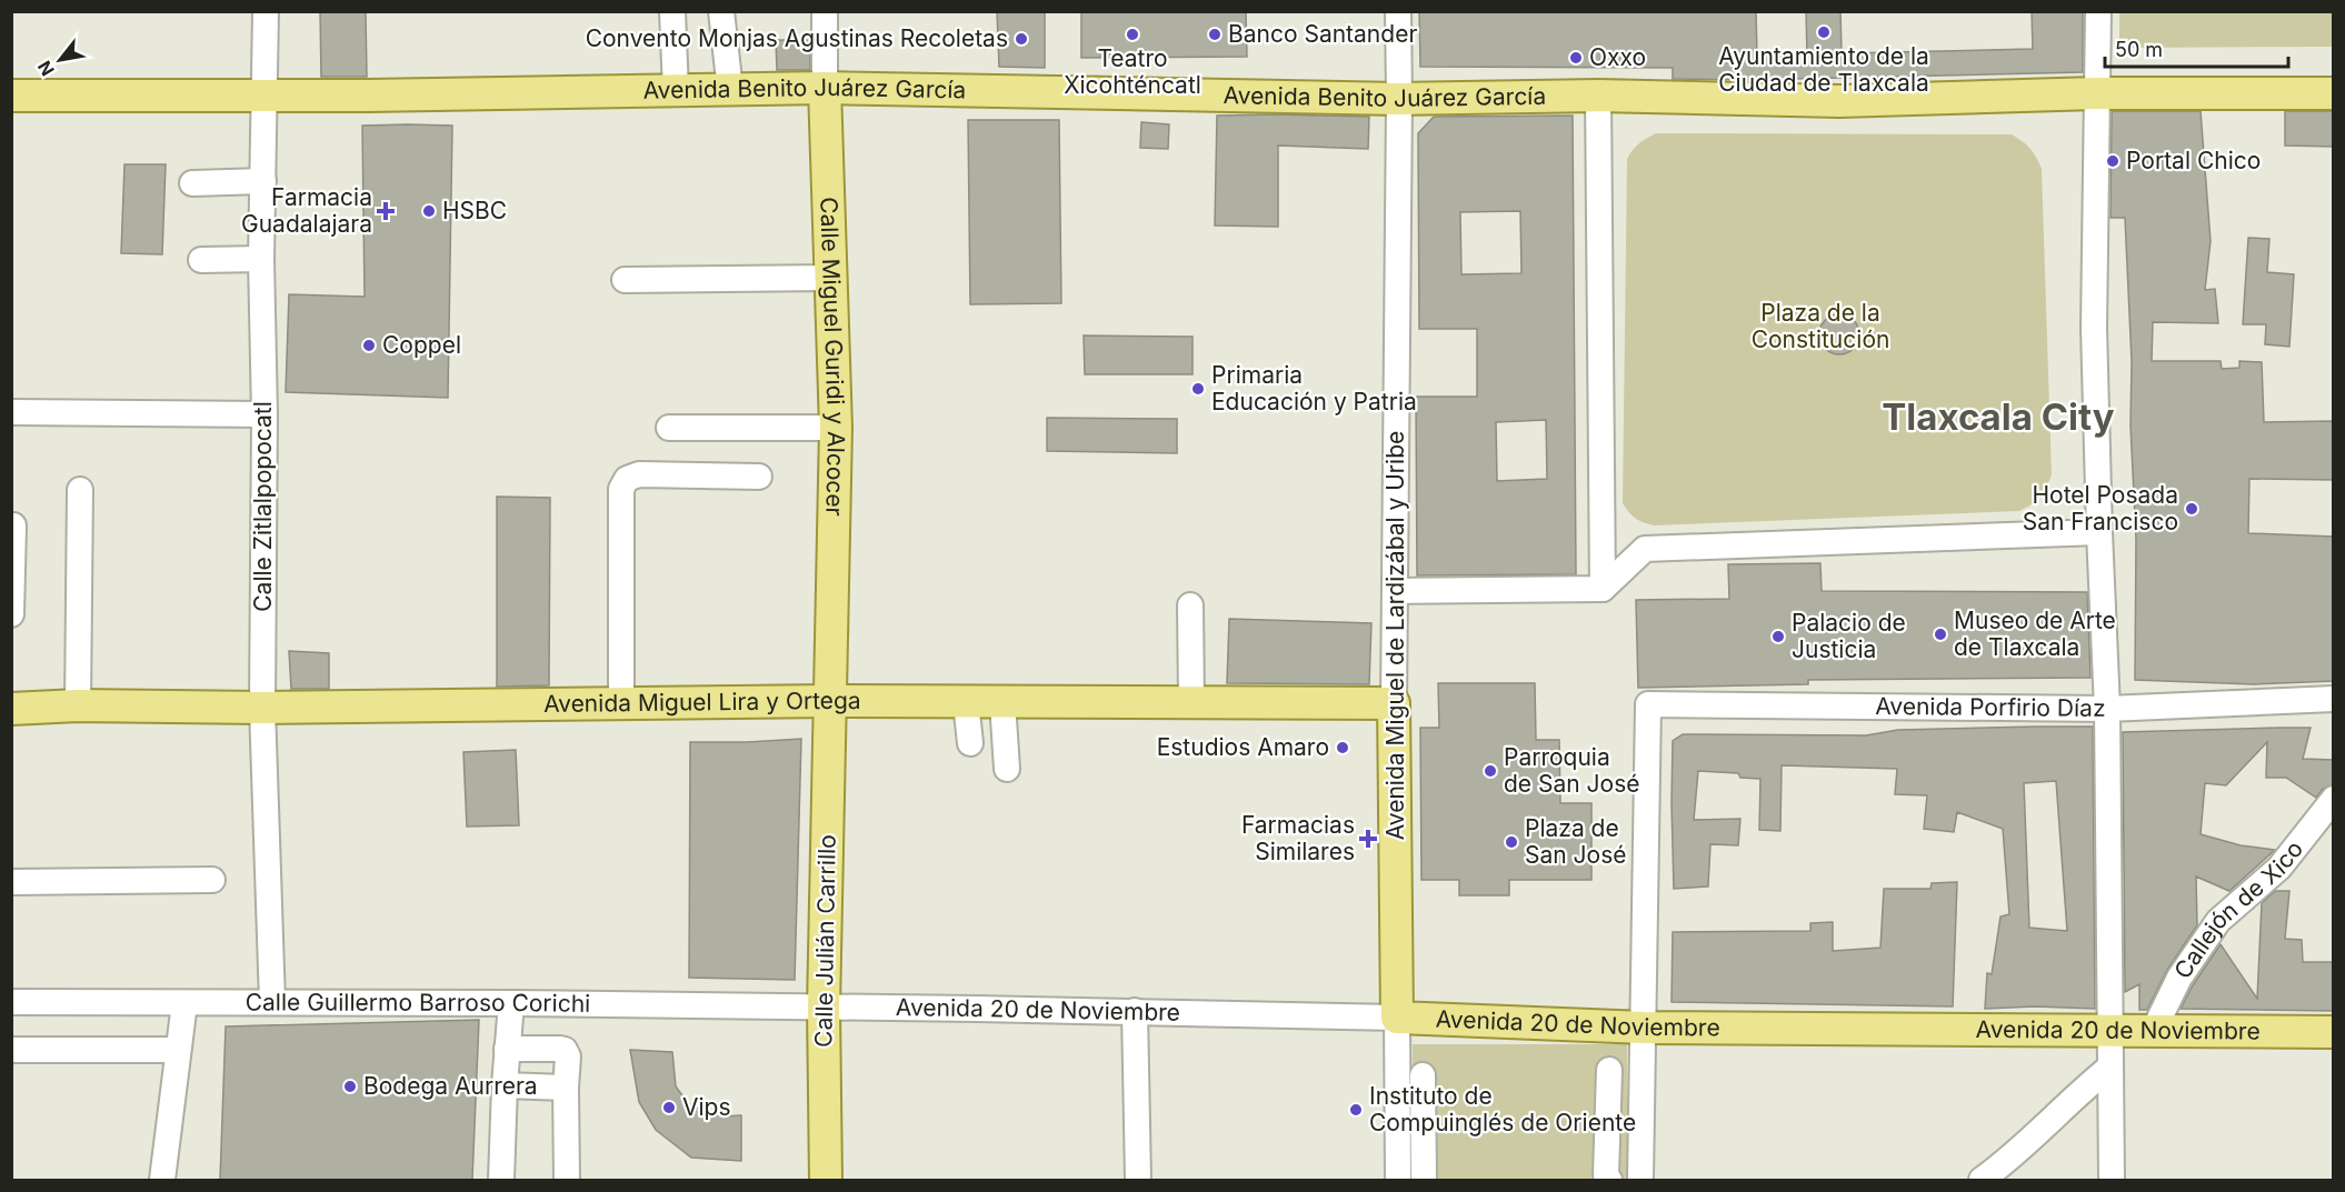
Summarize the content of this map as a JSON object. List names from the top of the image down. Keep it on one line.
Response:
{"streets":{"main road":["Avenida Benito Juárez García","Calle Miguel Guridi y Alcocer","Avenida Miguel de Lardizábal y Uribe","Avenida Miguel Lira y Ortega","Calle Julián Carrillo","Avenida 20 de Noviembre"],"street":["Calle Zitlalpopocatl","Avenida Porfirio Díaz","Callejón de Xico","Calle Guillermo Barroso Corichi"]},"crossings":[["Avenida Benito Juárez García","Calle Miguel Guridi y Alcocer"],["Avenida Benito Juárez García","Calle Zitlalpopocatl"],["Avenida Benito Juárez García","Avenida Miguel de Lardizábal y Uribe"],["Calle Miguel Guridi y Alcocer","Avenida Miguel Lira y Ortega"],["Calle Miguel Guridi y Alcocer","Calle Julián Carrillo"],["Calle Zitlalpopocatl","Avenida Miguel Lira y Ortega"],["Calle Zitlalpopocatl","Calle Guillermo Barroso Corichi"],["Avenida Miguel de Lardizábal y Uribe","Avenida Miguel Lira y Ortega"],["Avenida Miguel de Lardizábal y Uribe","Avenida 20 de Noviembre"],["Avenida Miguel Lira y Ortega","Calle Julián Carrillo"],["Avenida Porfirio Díaz","Avenida 20 de Noviembre"],["Callejón de Xico","Avenida 20 de Noviembre"],["Calle Julián Carrillo","Calle Guillermo Barroso Corichi"],["Calle Julián Carrillo","Avenida 20 de Noviembre"],["Calle Guillermo Barroso Corichi","Avenida 20 de Noviembre"]],"districts":["Tlaxcala City"],"parks":["Plaza de la Constitución"],"places":{"other":["Ayuntamiento de la Ciudad de Tlaxcala","Teatro Xicohténcatl","Banco Santander","Convento Monjas Agustinas Recoletas","Oxxo","Portal Chico","HSBC","Coppel","Primaria Educación y Patria","Hotel Posada San Francisco","Museo de Arte de Tlaxcala","Palacio de Justicia","Estudios Amaro","Parroquia de San José","Plaza de San José","Bodega Aurrera","Vips","Instituto de Compuinglés de Oriente"],"health":["Farmacia Guadalajara","Farmacias Similares"]},"scale_bar":"50 m","north":"bottom left"}
